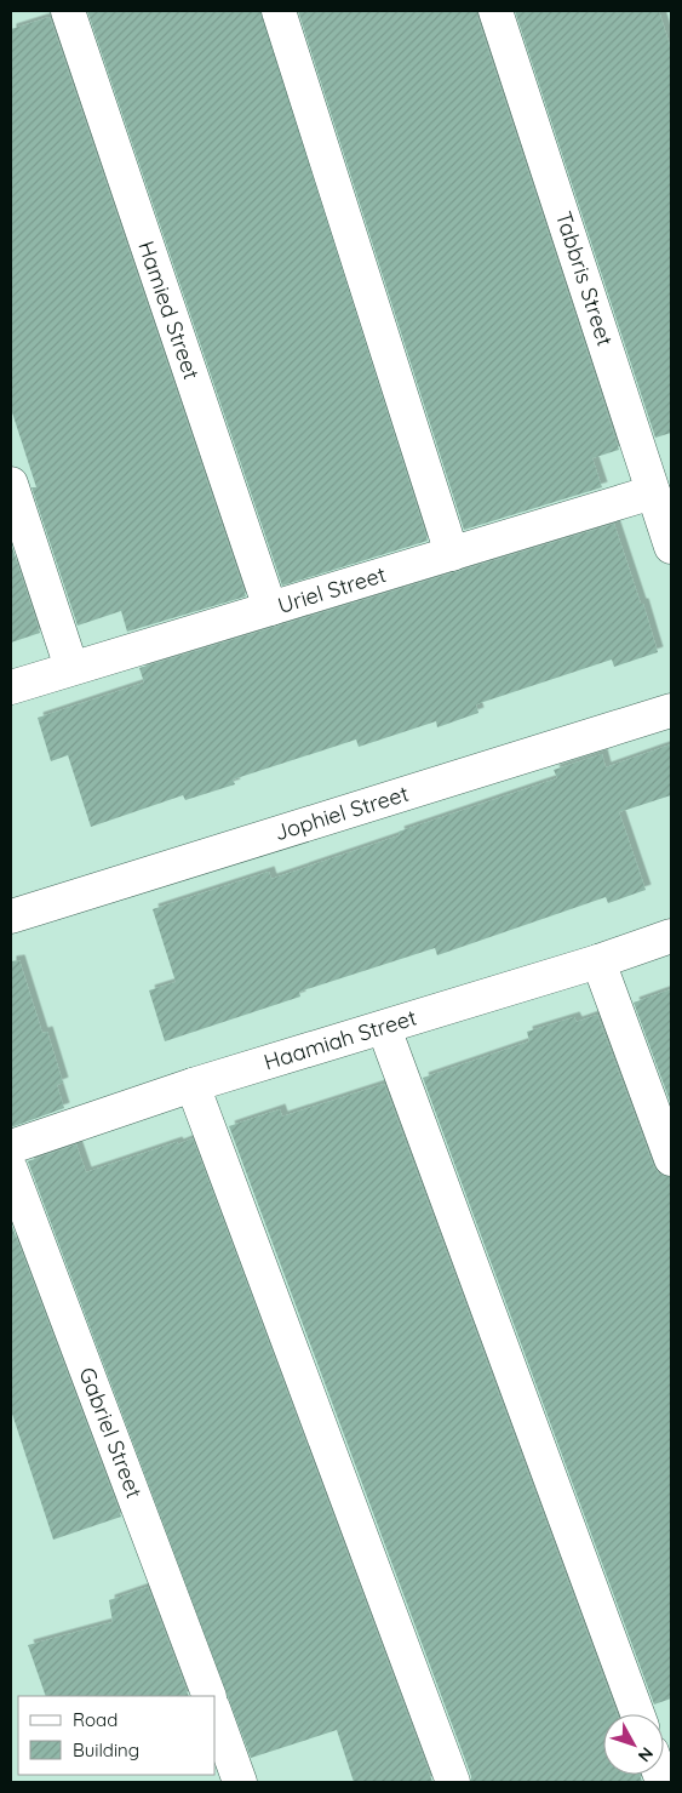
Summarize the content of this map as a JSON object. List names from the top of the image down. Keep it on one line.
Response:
{"streets":{"street":["Tabbris Street","Hamied Street","Uriel Street","Jophiel Street","Haamiah Street","Gabriel Street"]},"crossings":[["Tabbris Street","Uriel Street"],["Hamied Street","Uriel Street"]],"legend":["Road","Building"],"north":"bottom right"}
